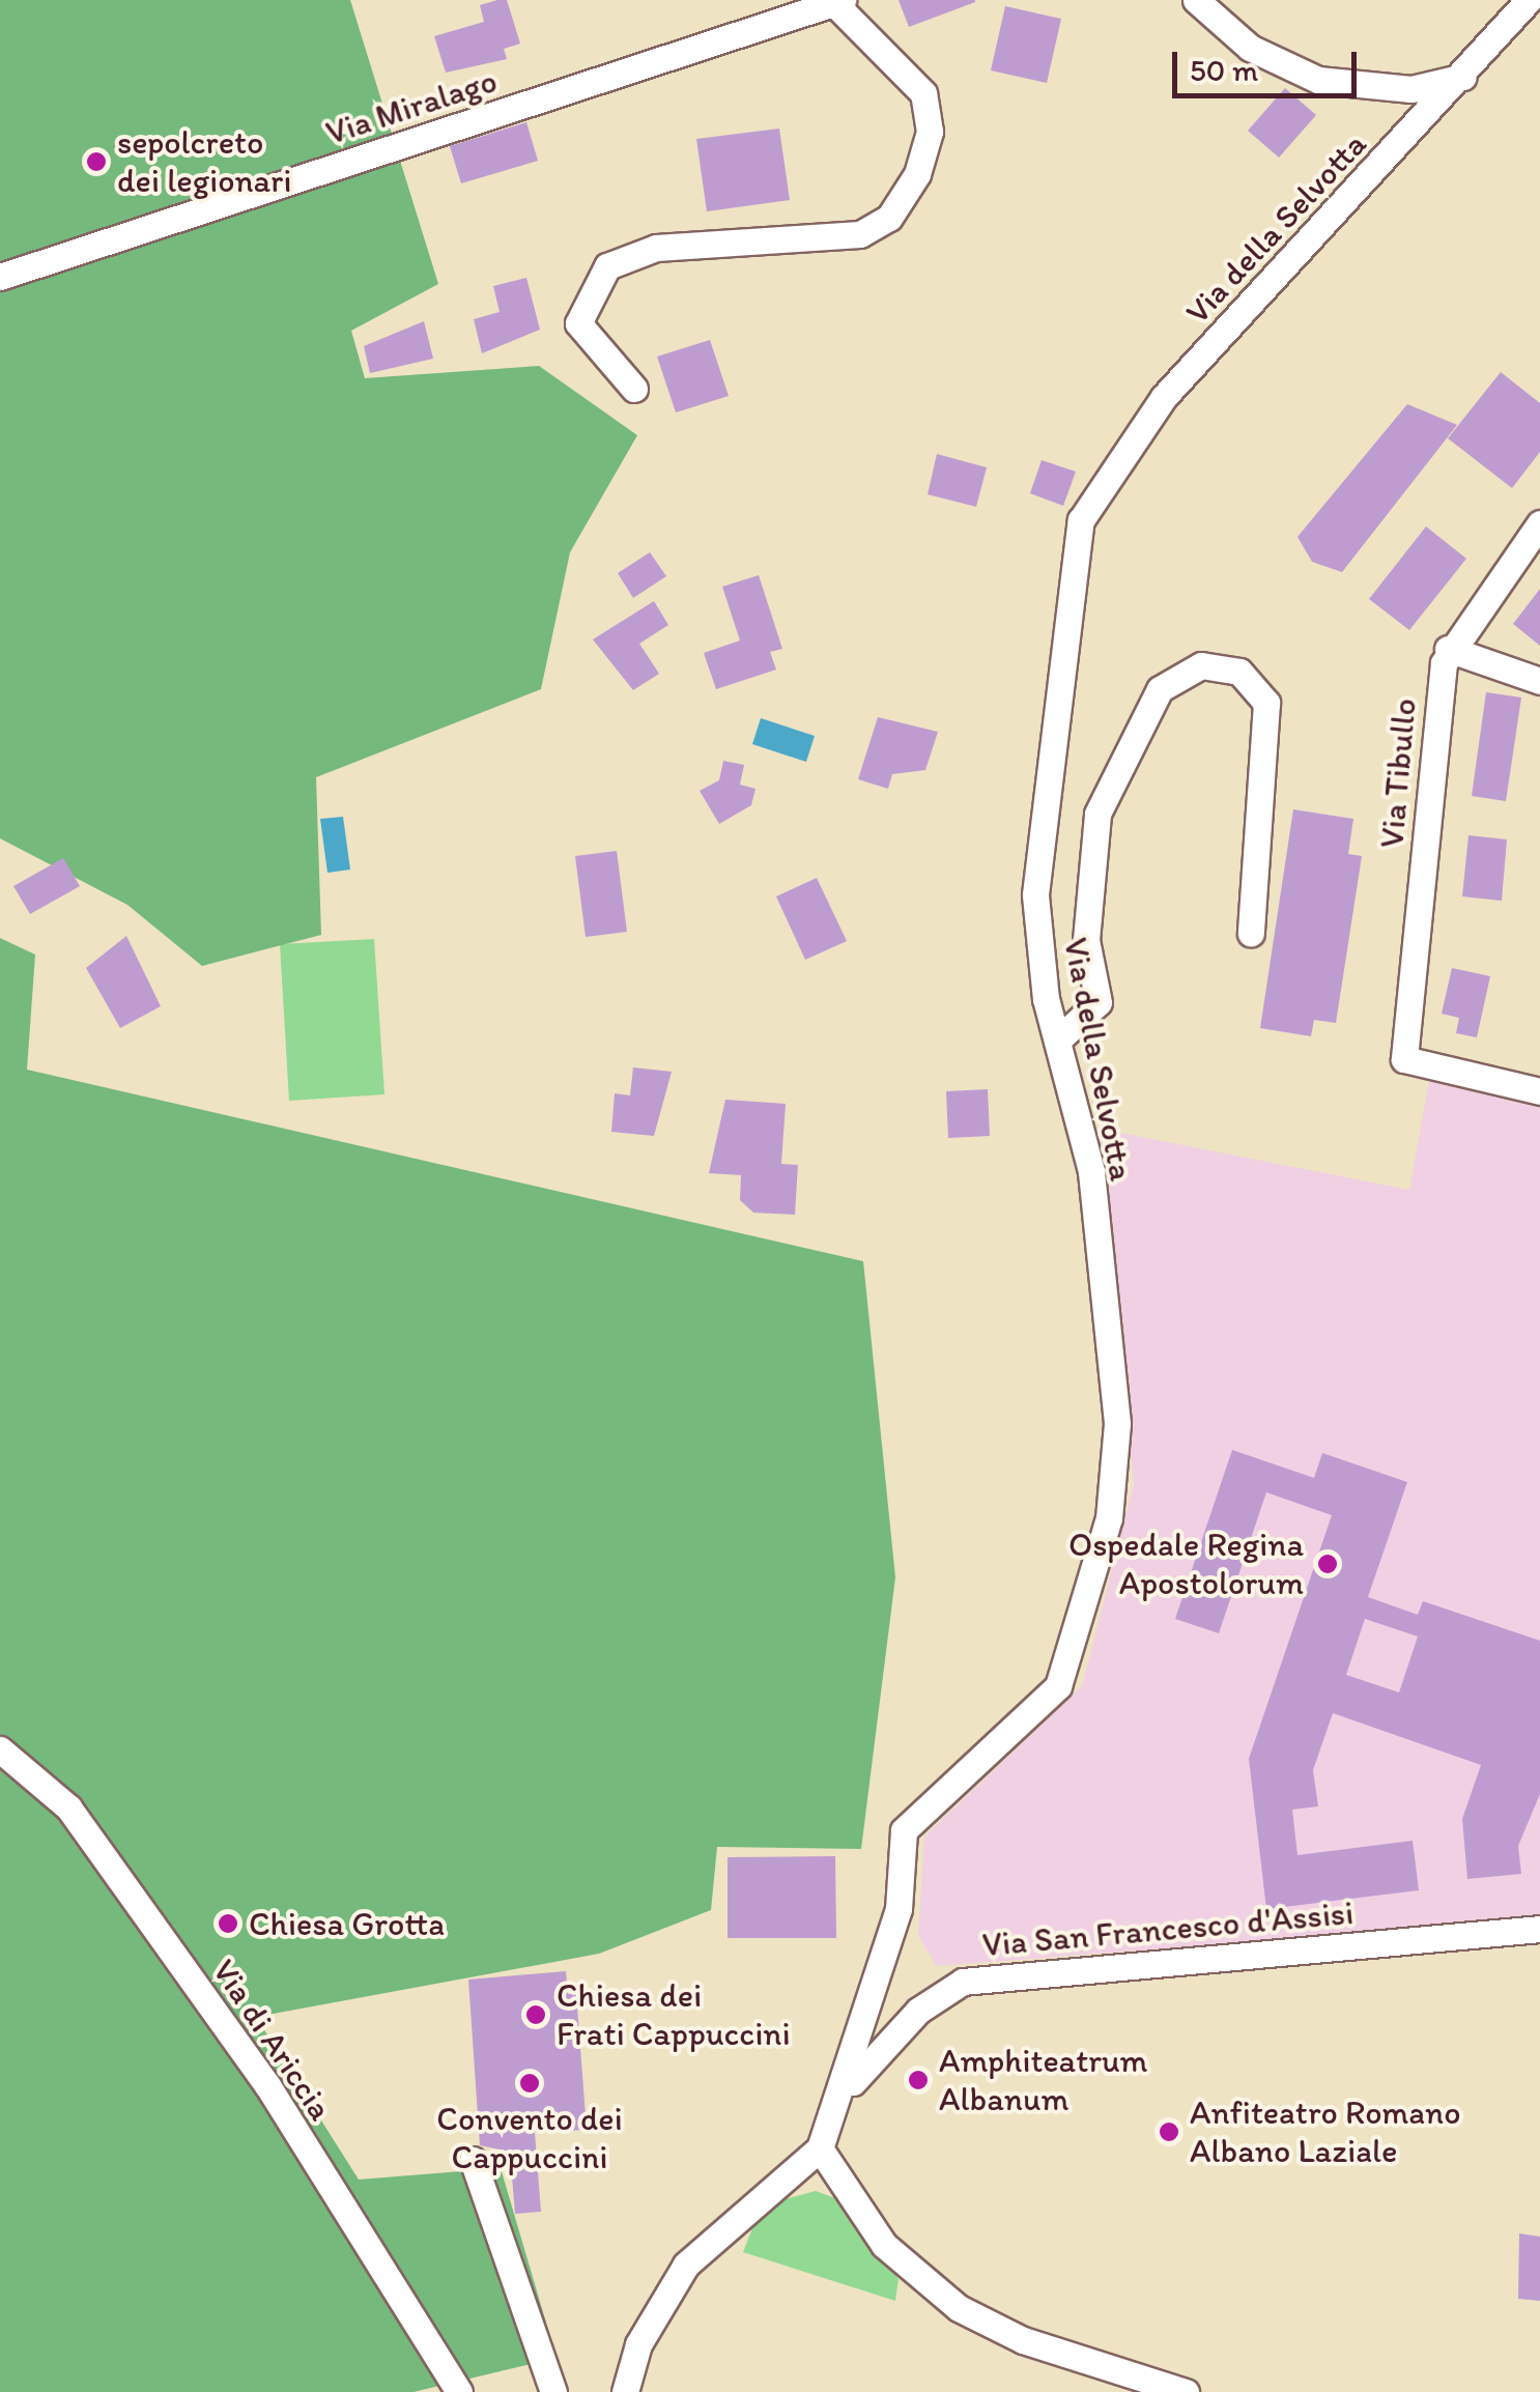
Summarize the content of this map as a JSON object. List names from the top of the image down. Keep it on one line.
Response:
{"streets":{"street":["Via Miralago","Via della Selvotta","Via Tibullo","Via San Francesco d'Assisi","Via di Ariccia"]},"crossings":[["Via della Selvotta","Via San Francesco d'Assisi"]],"places":["sepolcreto dei legionari","Ospedale Regina Apostolorum","Chiesa Grotta","Chiesa dei Frati Cappuccini","Amphiteatrum Albanum","Convento dei Cappuccini","Anfiteatro Romano Albano Laziale"],"scale_bar":"50 m"}
